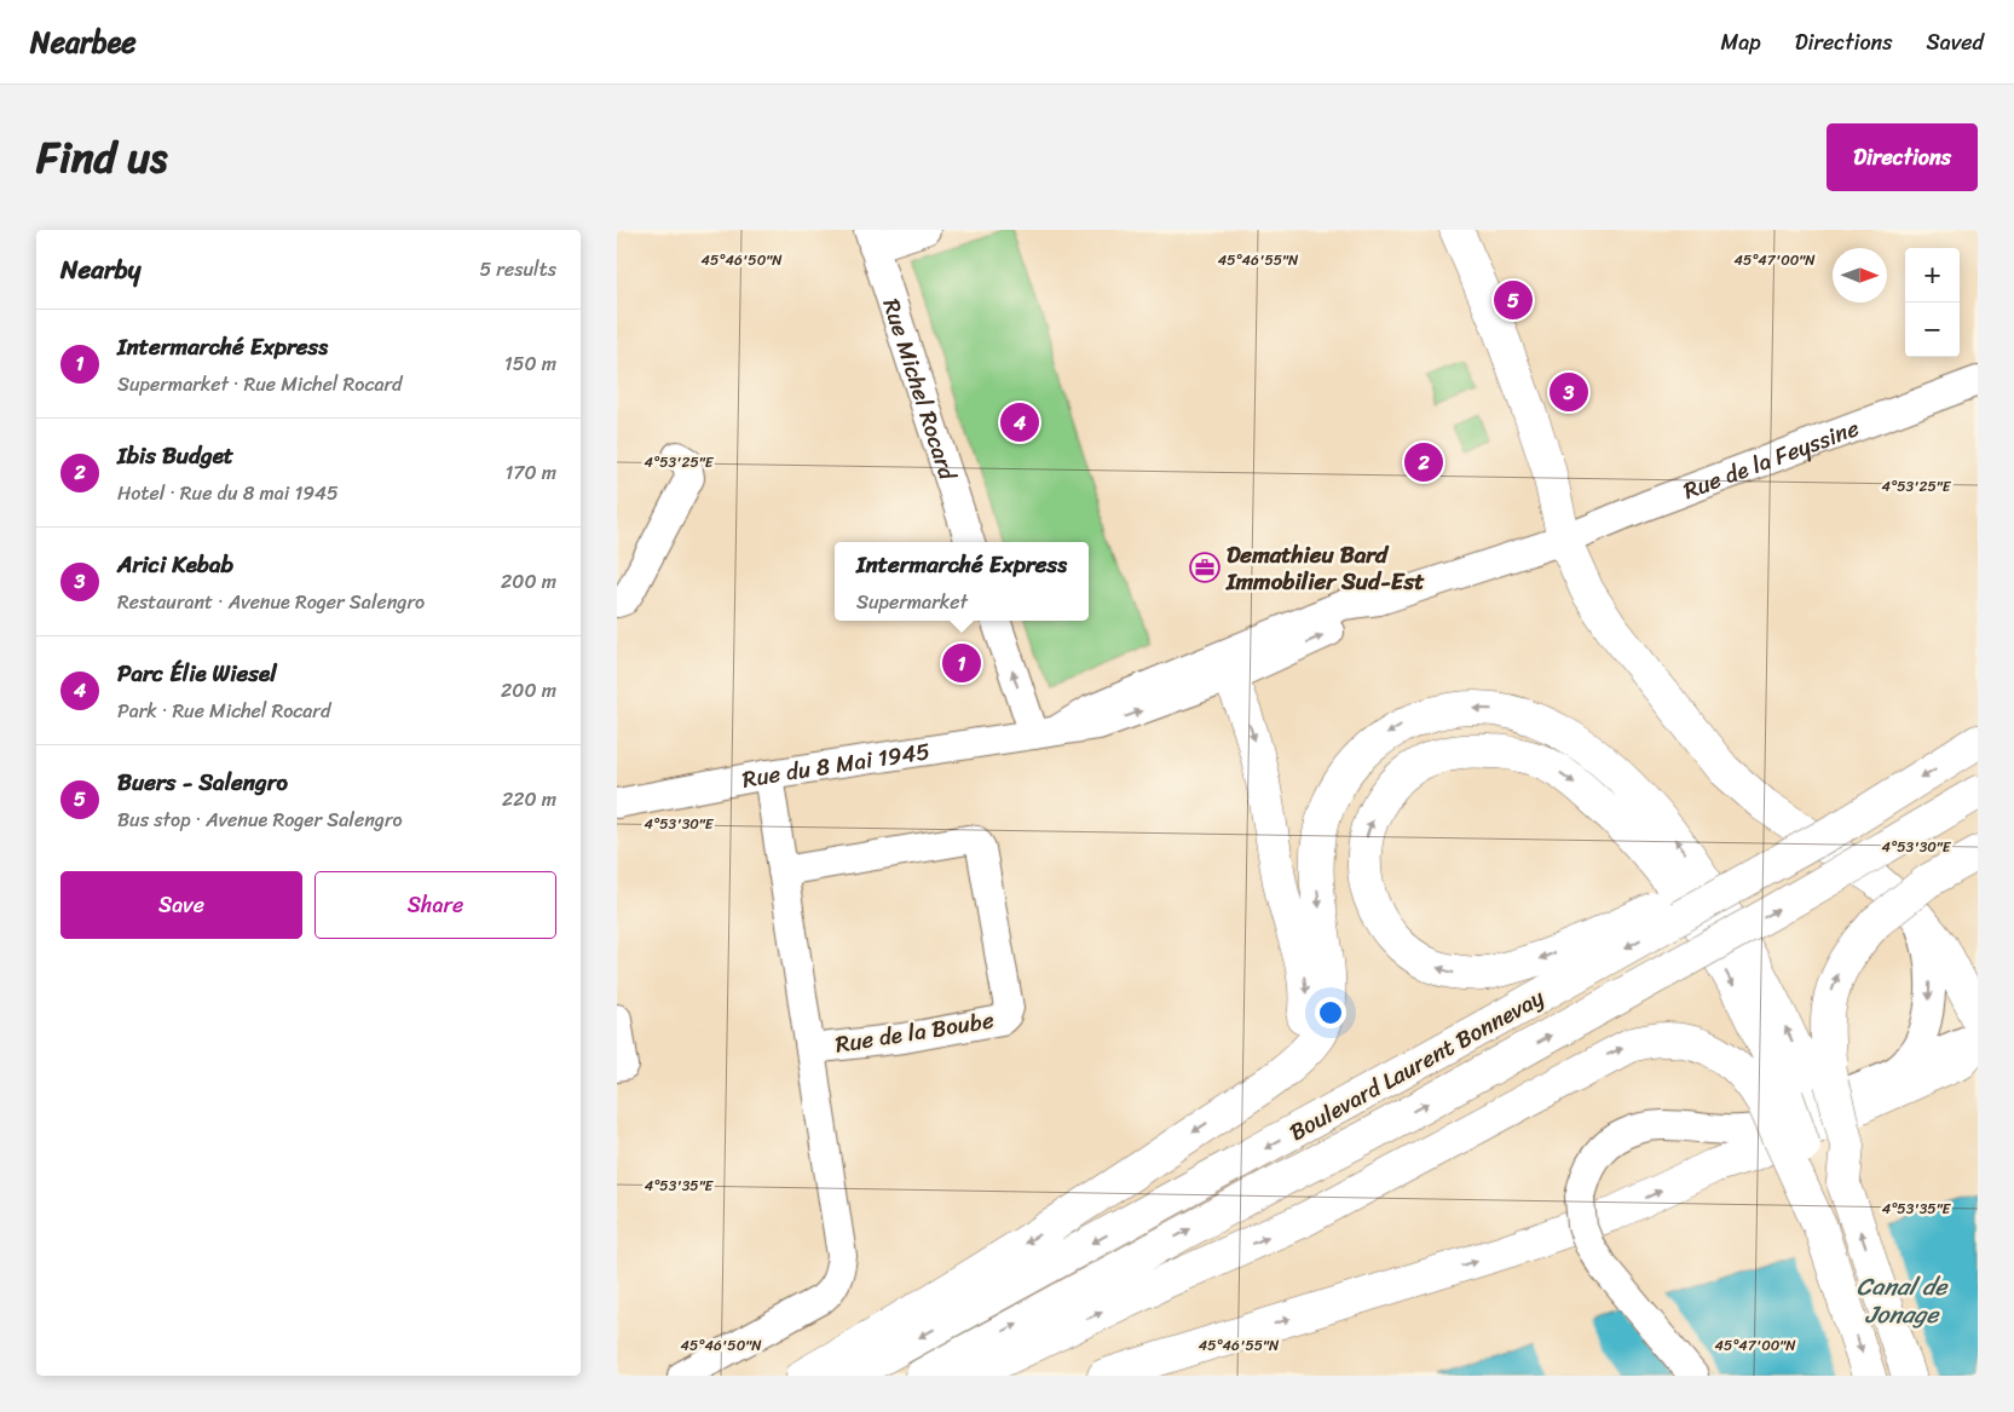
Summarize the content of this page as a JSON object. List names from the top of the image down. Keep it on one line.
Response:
{"streets":{"main road":["Boulevard Laurent Bonnevay"],"street":["Rue Michel Rocard","Rue de la Feyssine","Rue du 8 Mai 1945","Rue de la Boube"]},"crossings":[["Rue de la Feyssine","Rue du 8 Mai 1945"],["Rue du 8 Mai 1945","Rue de la Boube"]],"water":["Canal de Jonage"],"places":{"office":["Demathieu Bard Immobilier Sud-Est"]},"north":"right","page":{"header":"Nearbee","nav":["Map","Directions","Saved"],"title":"Find us","buttons":["Directions",["Save","Share"]],"heading":["Nearby","5 results"],"map_buttons":["+","−"],"pins":["5","3","4","2","1"],"list":[{"mark":"1","name":"Intermarché Express","note":"Supermarket · Rue Michel Rocard","value":"150 m"},{"mark":"2","name":"Ibis Budget","note":"Hotel · Rue du 8 mai 1945","value":"170 m"},{"mark":"3","name":"Arici Kebab","note":"Restaurant · Avenue Roger Salengro","value":"200 m"},{"mark":"4","name":"Parc Élie Wiesel","note":"Park · Rue Michel Rocard","value":"200 m"},{"mark":"5","name":"Buers - Salengro","note":"Bus stop · Avenue Roger Salengro","value":"220 m"}],"popup":["Intermarché Express","Supermarket"]},"coordinates":["45°46'50\"N","45°46'55\"N","45°47'00\"N","4°53'25\"E","4°53'30\"E","4°53'35\"E"]}
